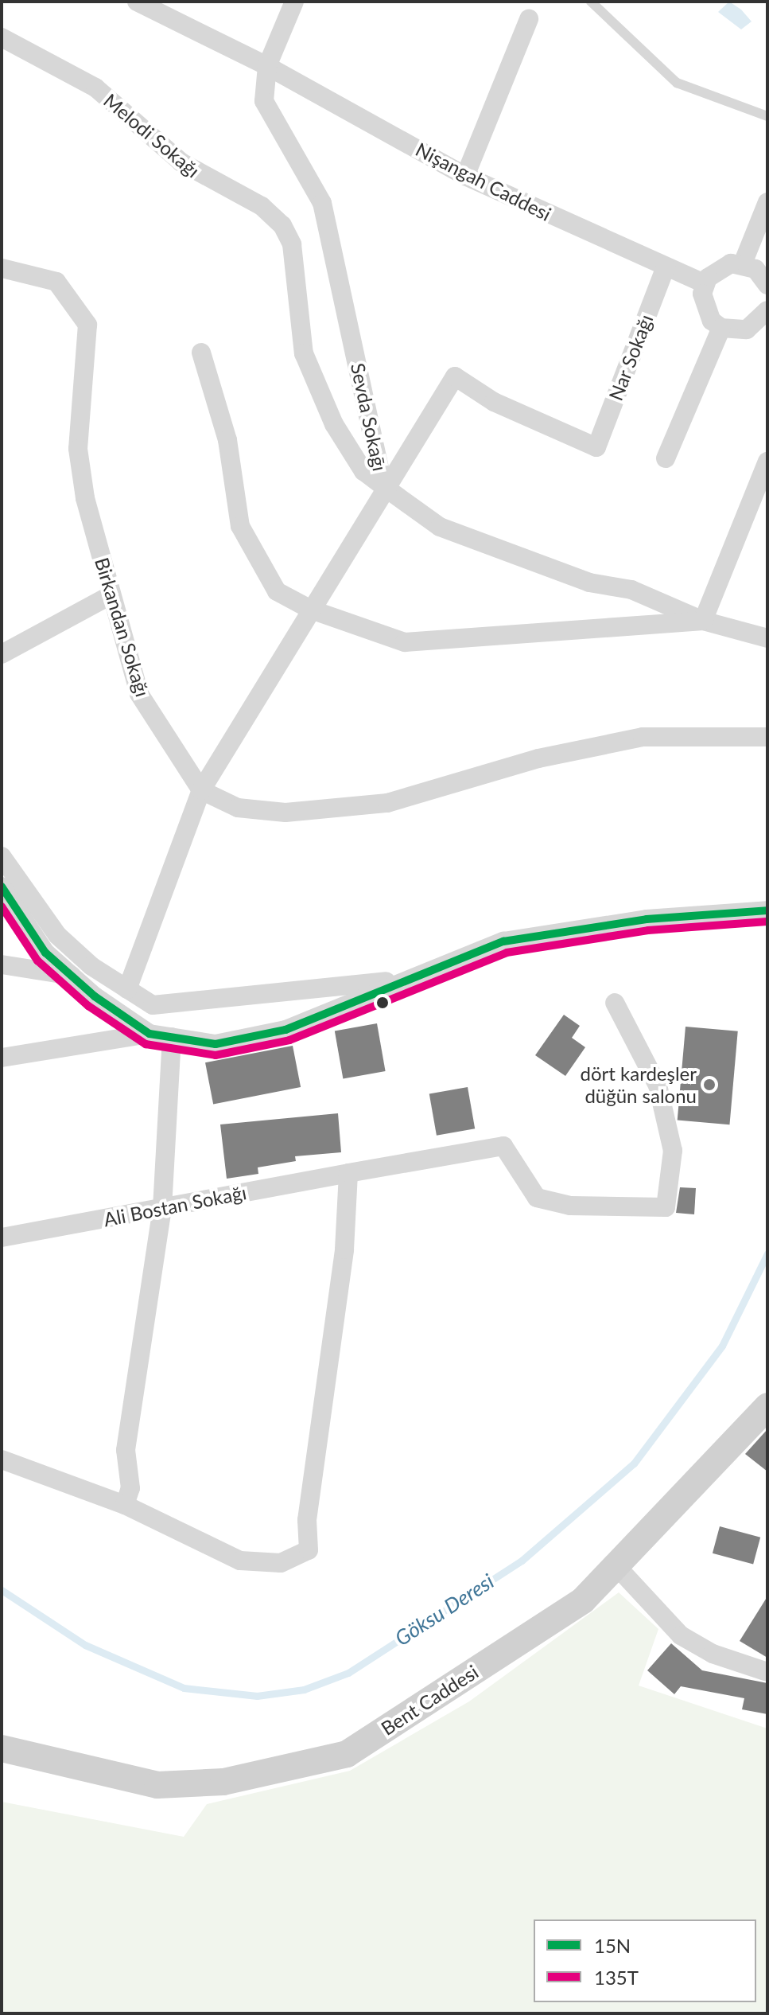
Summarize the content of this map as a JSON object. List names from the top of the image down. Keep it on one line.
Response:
{"streets":{"street":["Melodi Sokağı","Nişangah Caddesi","Nar Sokağı","Sevda Sokaḡı","Birkandan Sokağı","Ali Bostan Sokağı","Bent Caddesi"]},"crossings":[["Melodi Sokağı","Nar Sokağı"],["Melodi Sokağı","Sevda Sokaḡı"],["Nişangah Caddesi","Nar Sokağı"],["Nişangah Caddesi","Sevda Sokaḡı"],["Nar Sokağı","Sevda Sokaḡı"]],"water":["Göksu Deresi"],"places":["dört kardeşler düğün salonu"],"lines":["transit line 15N","transit line 135T"],"legend":["15N","135T"]}
